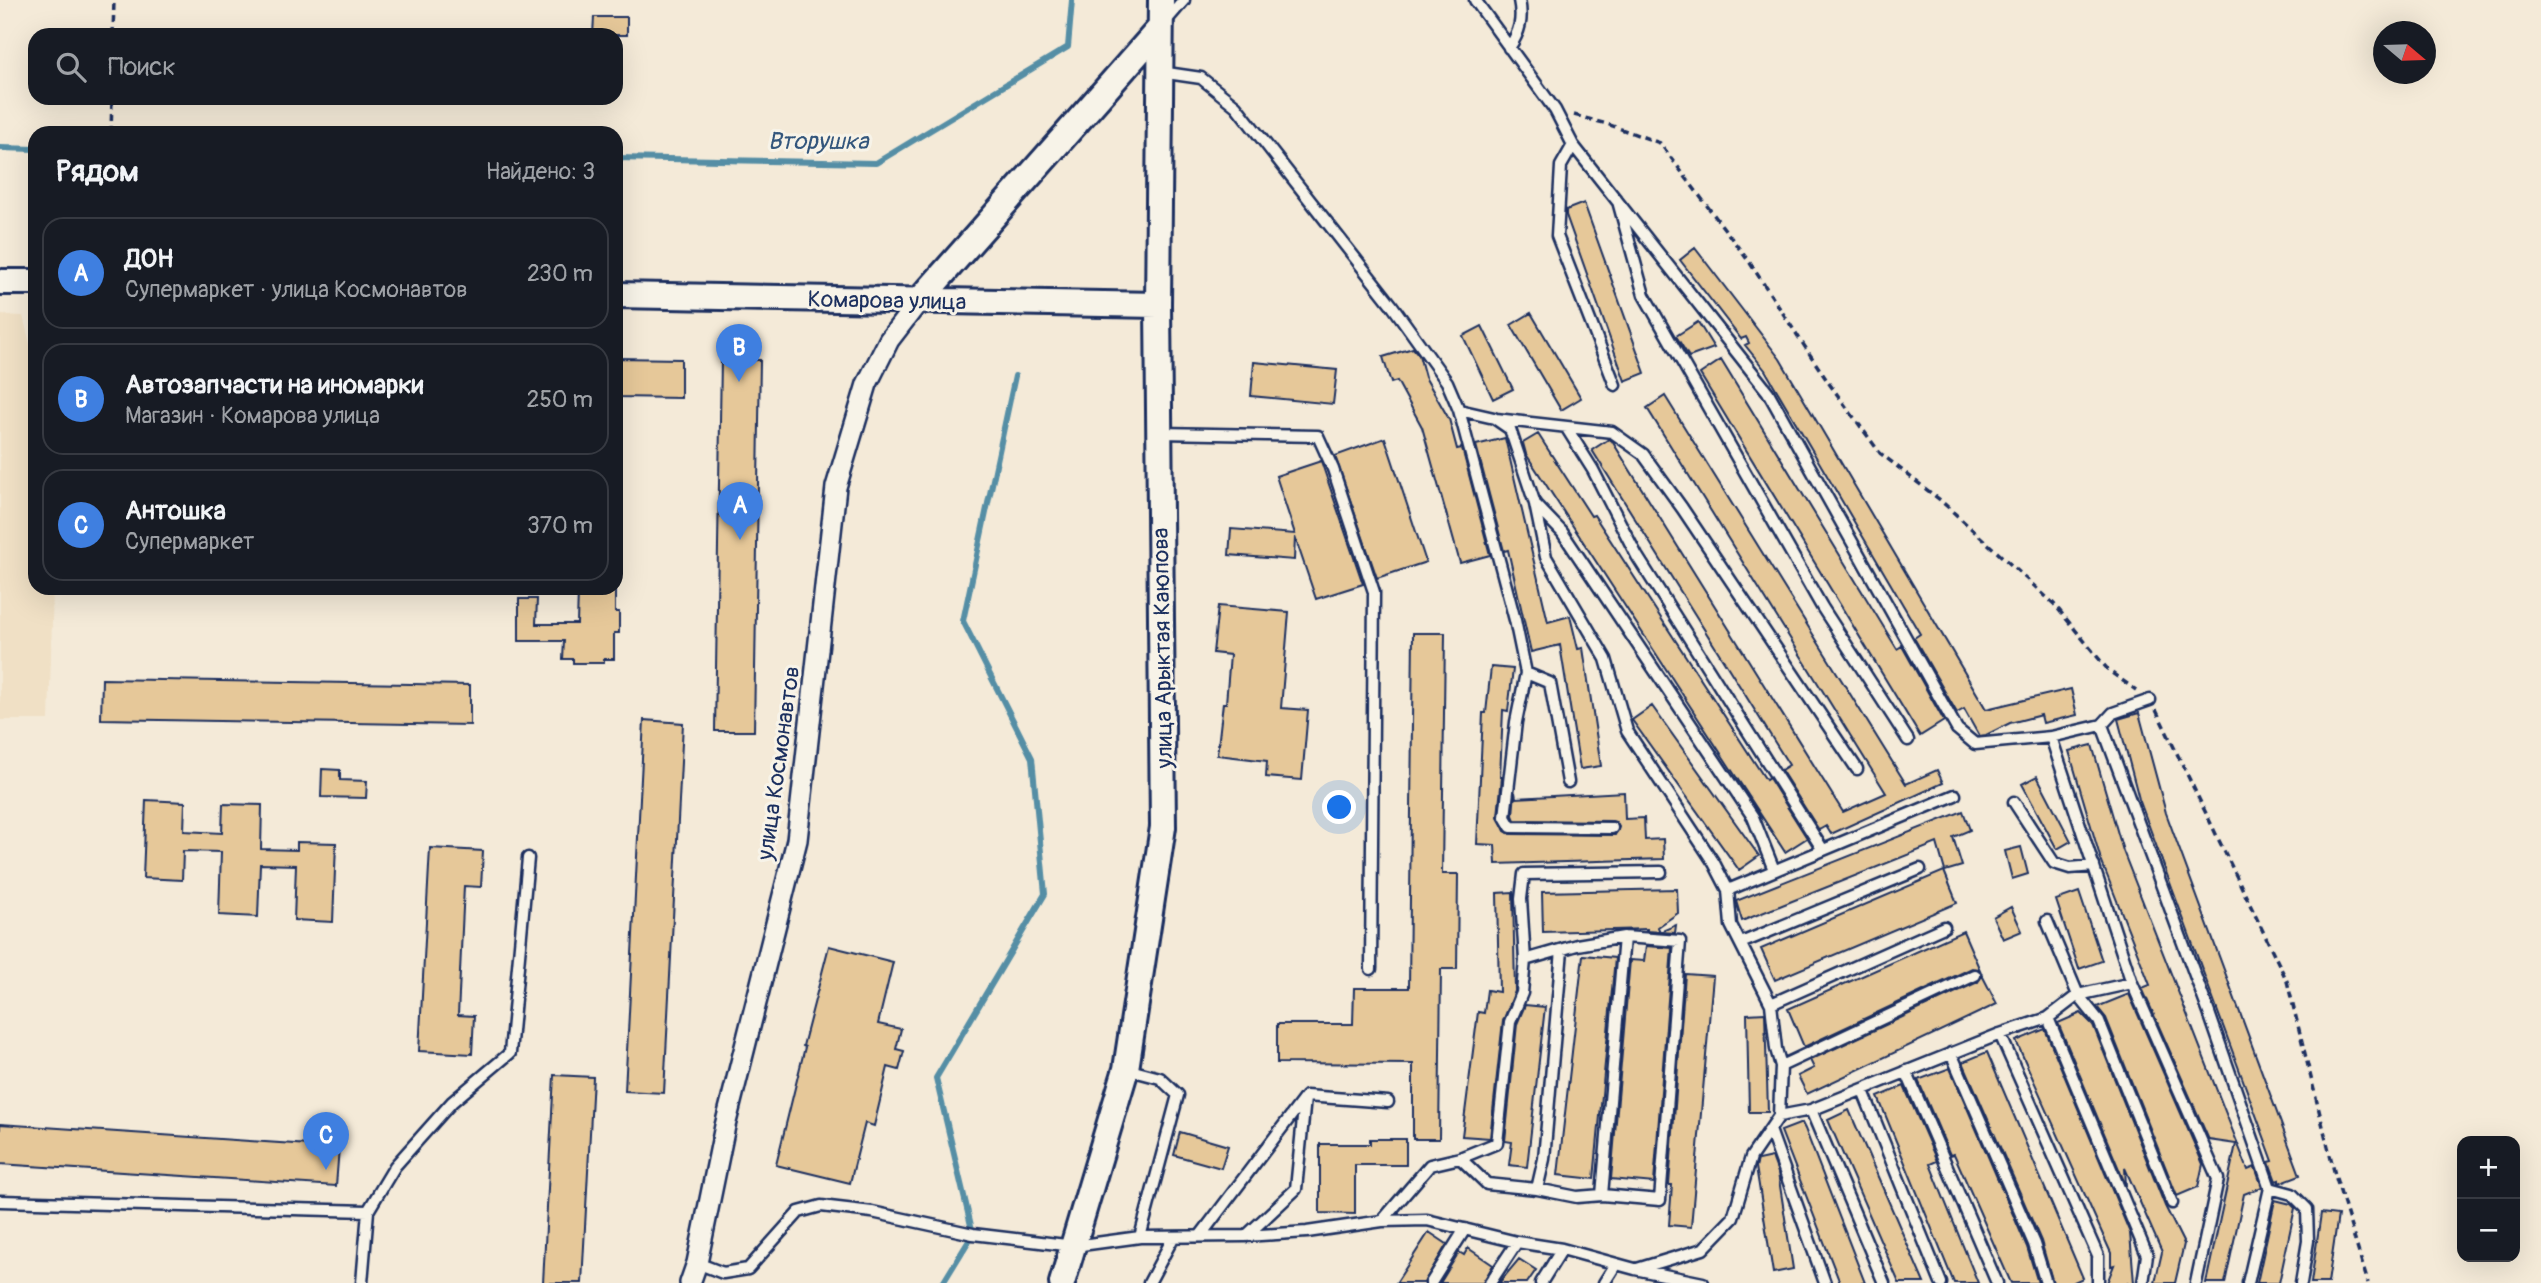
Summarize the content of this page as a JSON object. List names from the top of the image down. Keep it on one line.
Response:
{"streets":{"street":["Комарова улица","улица Арыктая Каюпова","улица Космонавтов"]},"crossings":[["Комарова улица","улица Арыктая Каюпова"],["Комарова улица","улица Космонавтов"]],"water":["Вторушка"],"north":"right","page":{"search":"Поиск","heading":["Рядом","Найдено: 3"],"list":[{"mark":"A","name":"ДОН","note":"Супермаркет · улица Космонавтов","value":"230 m"},{"mark":"B","name":"Автозапчасти на иномарки","note":"Магазин · Комарова улица","value":"250 m"},{"mark":"C","name":"Антошка","note":"Супермаркет","value":"370 m"}],"pins":["B","A","C"],"map_buttons":["+","−"]}}
